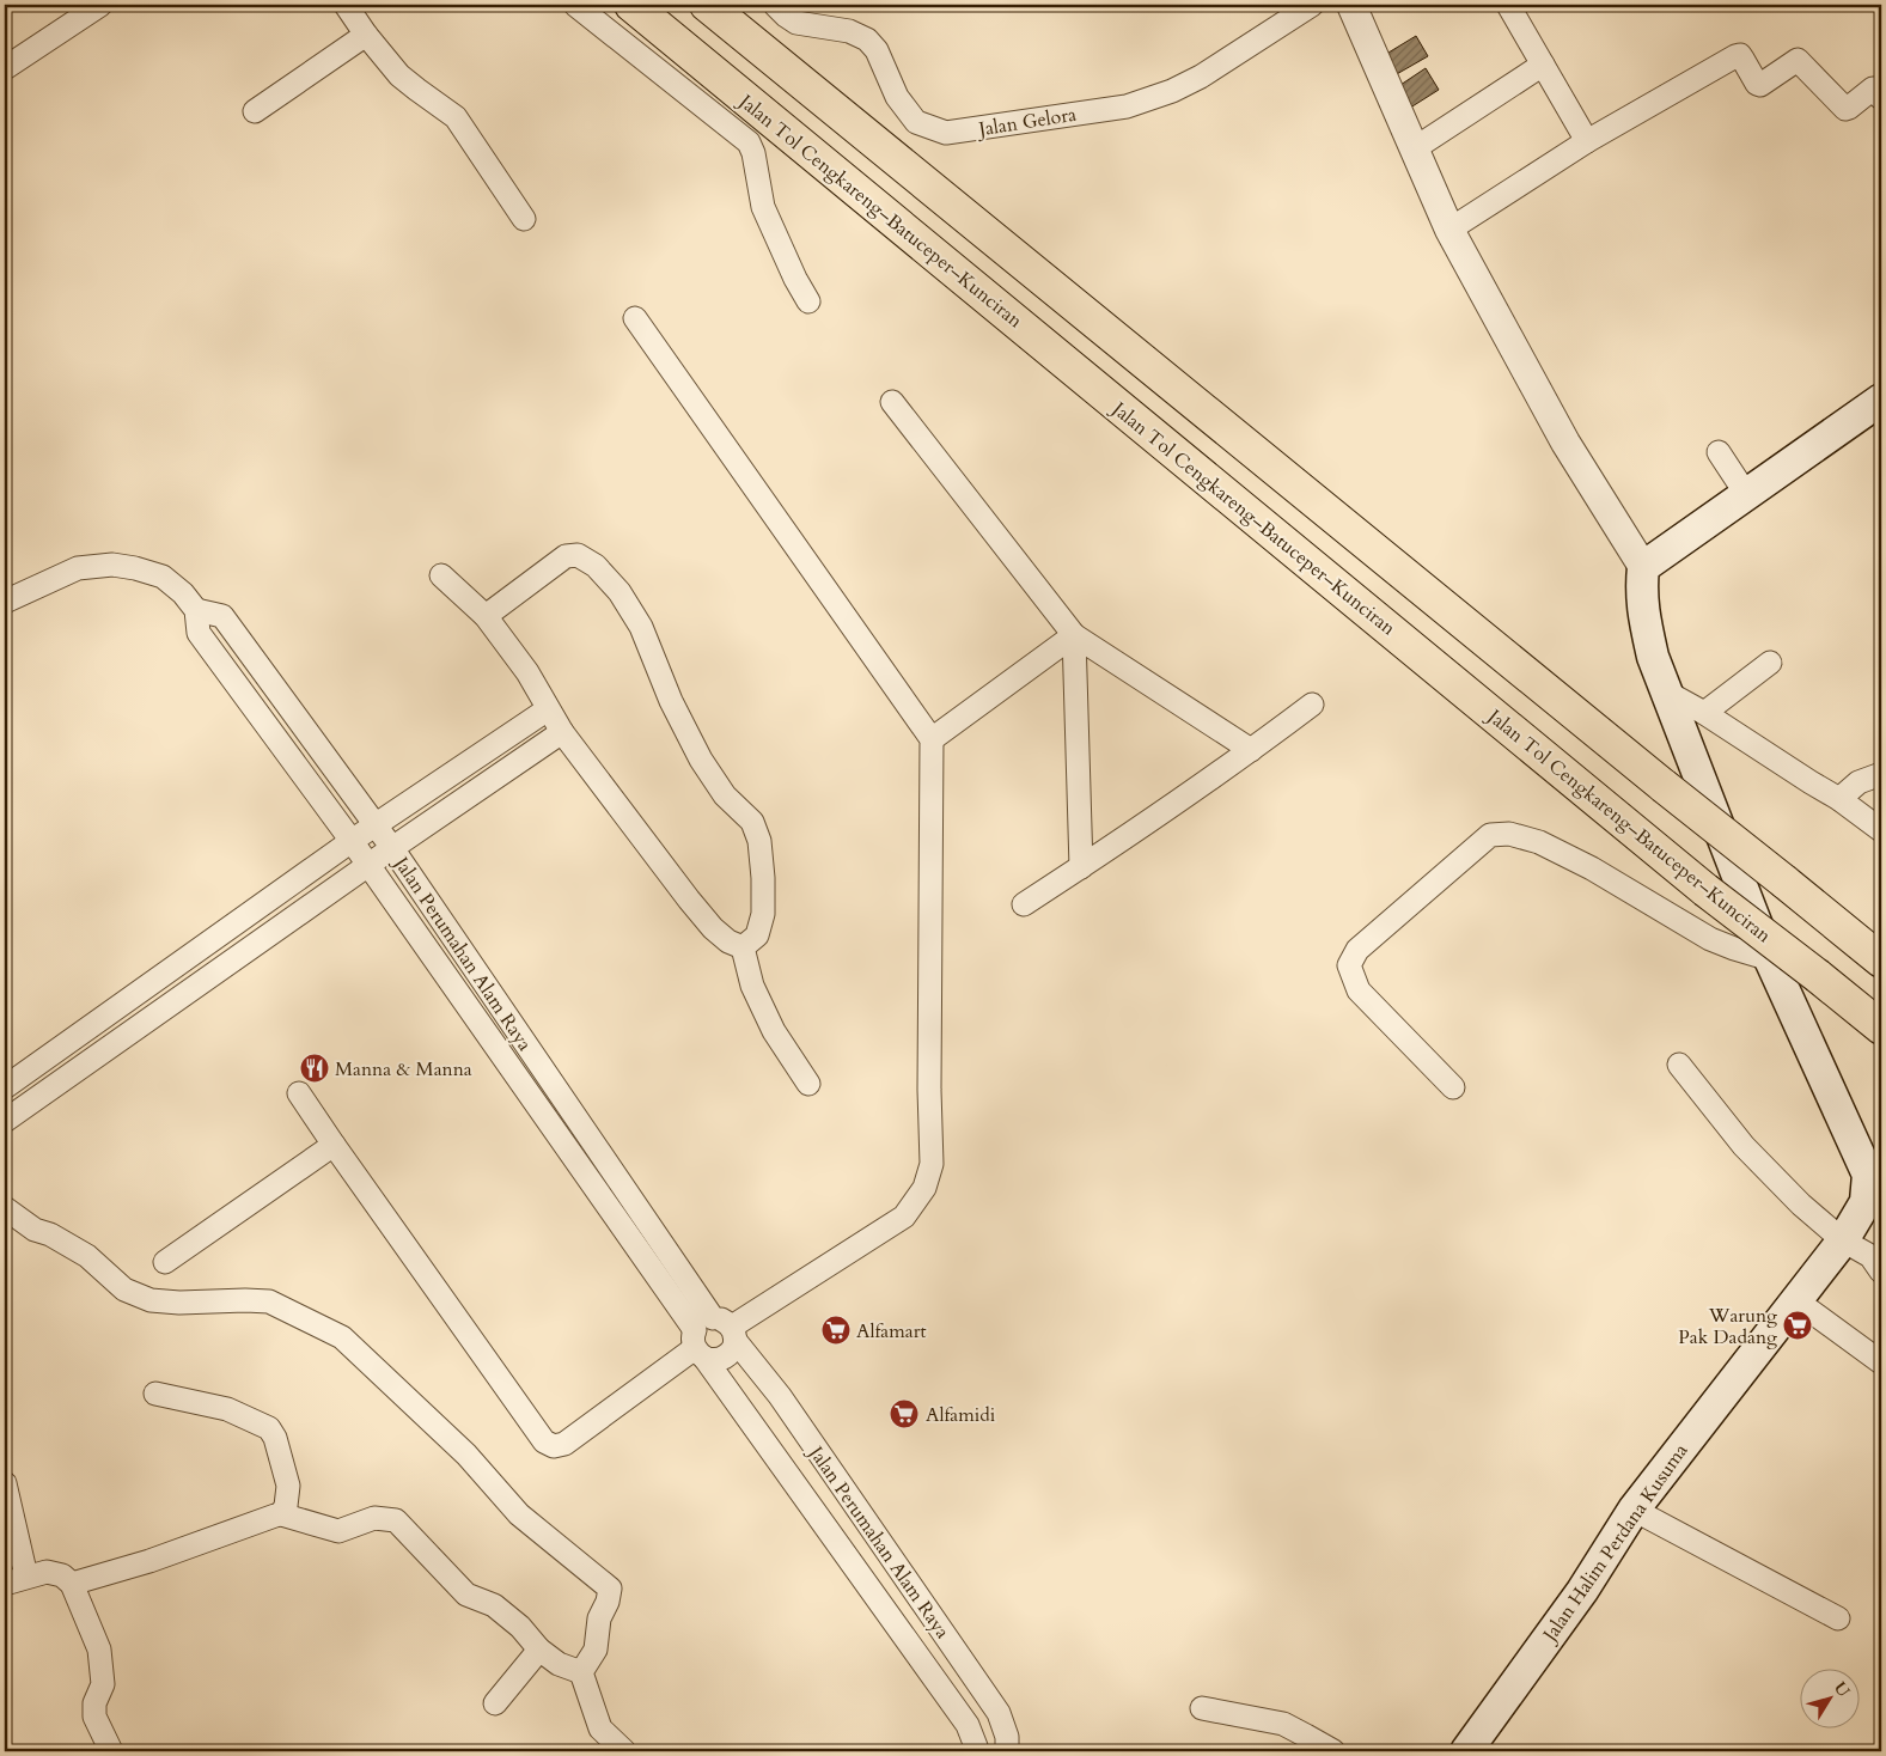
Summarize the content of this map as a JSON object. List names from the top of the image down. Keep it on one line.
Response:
{"streets":{"highway":["Jalan Tol Cengkareng–Batuceper–Kunciran"],"main road":["Jalan Halim Perdana Kusuma"],"street":["Jalan Gelora","Jalan Perumahan Alam Raya"]},"places":{"restaurant":["Manna & Manna"],"supermarket":["Warung Pak Dadang","Alfamart","Alfamidi"]},"north":"top right"}
